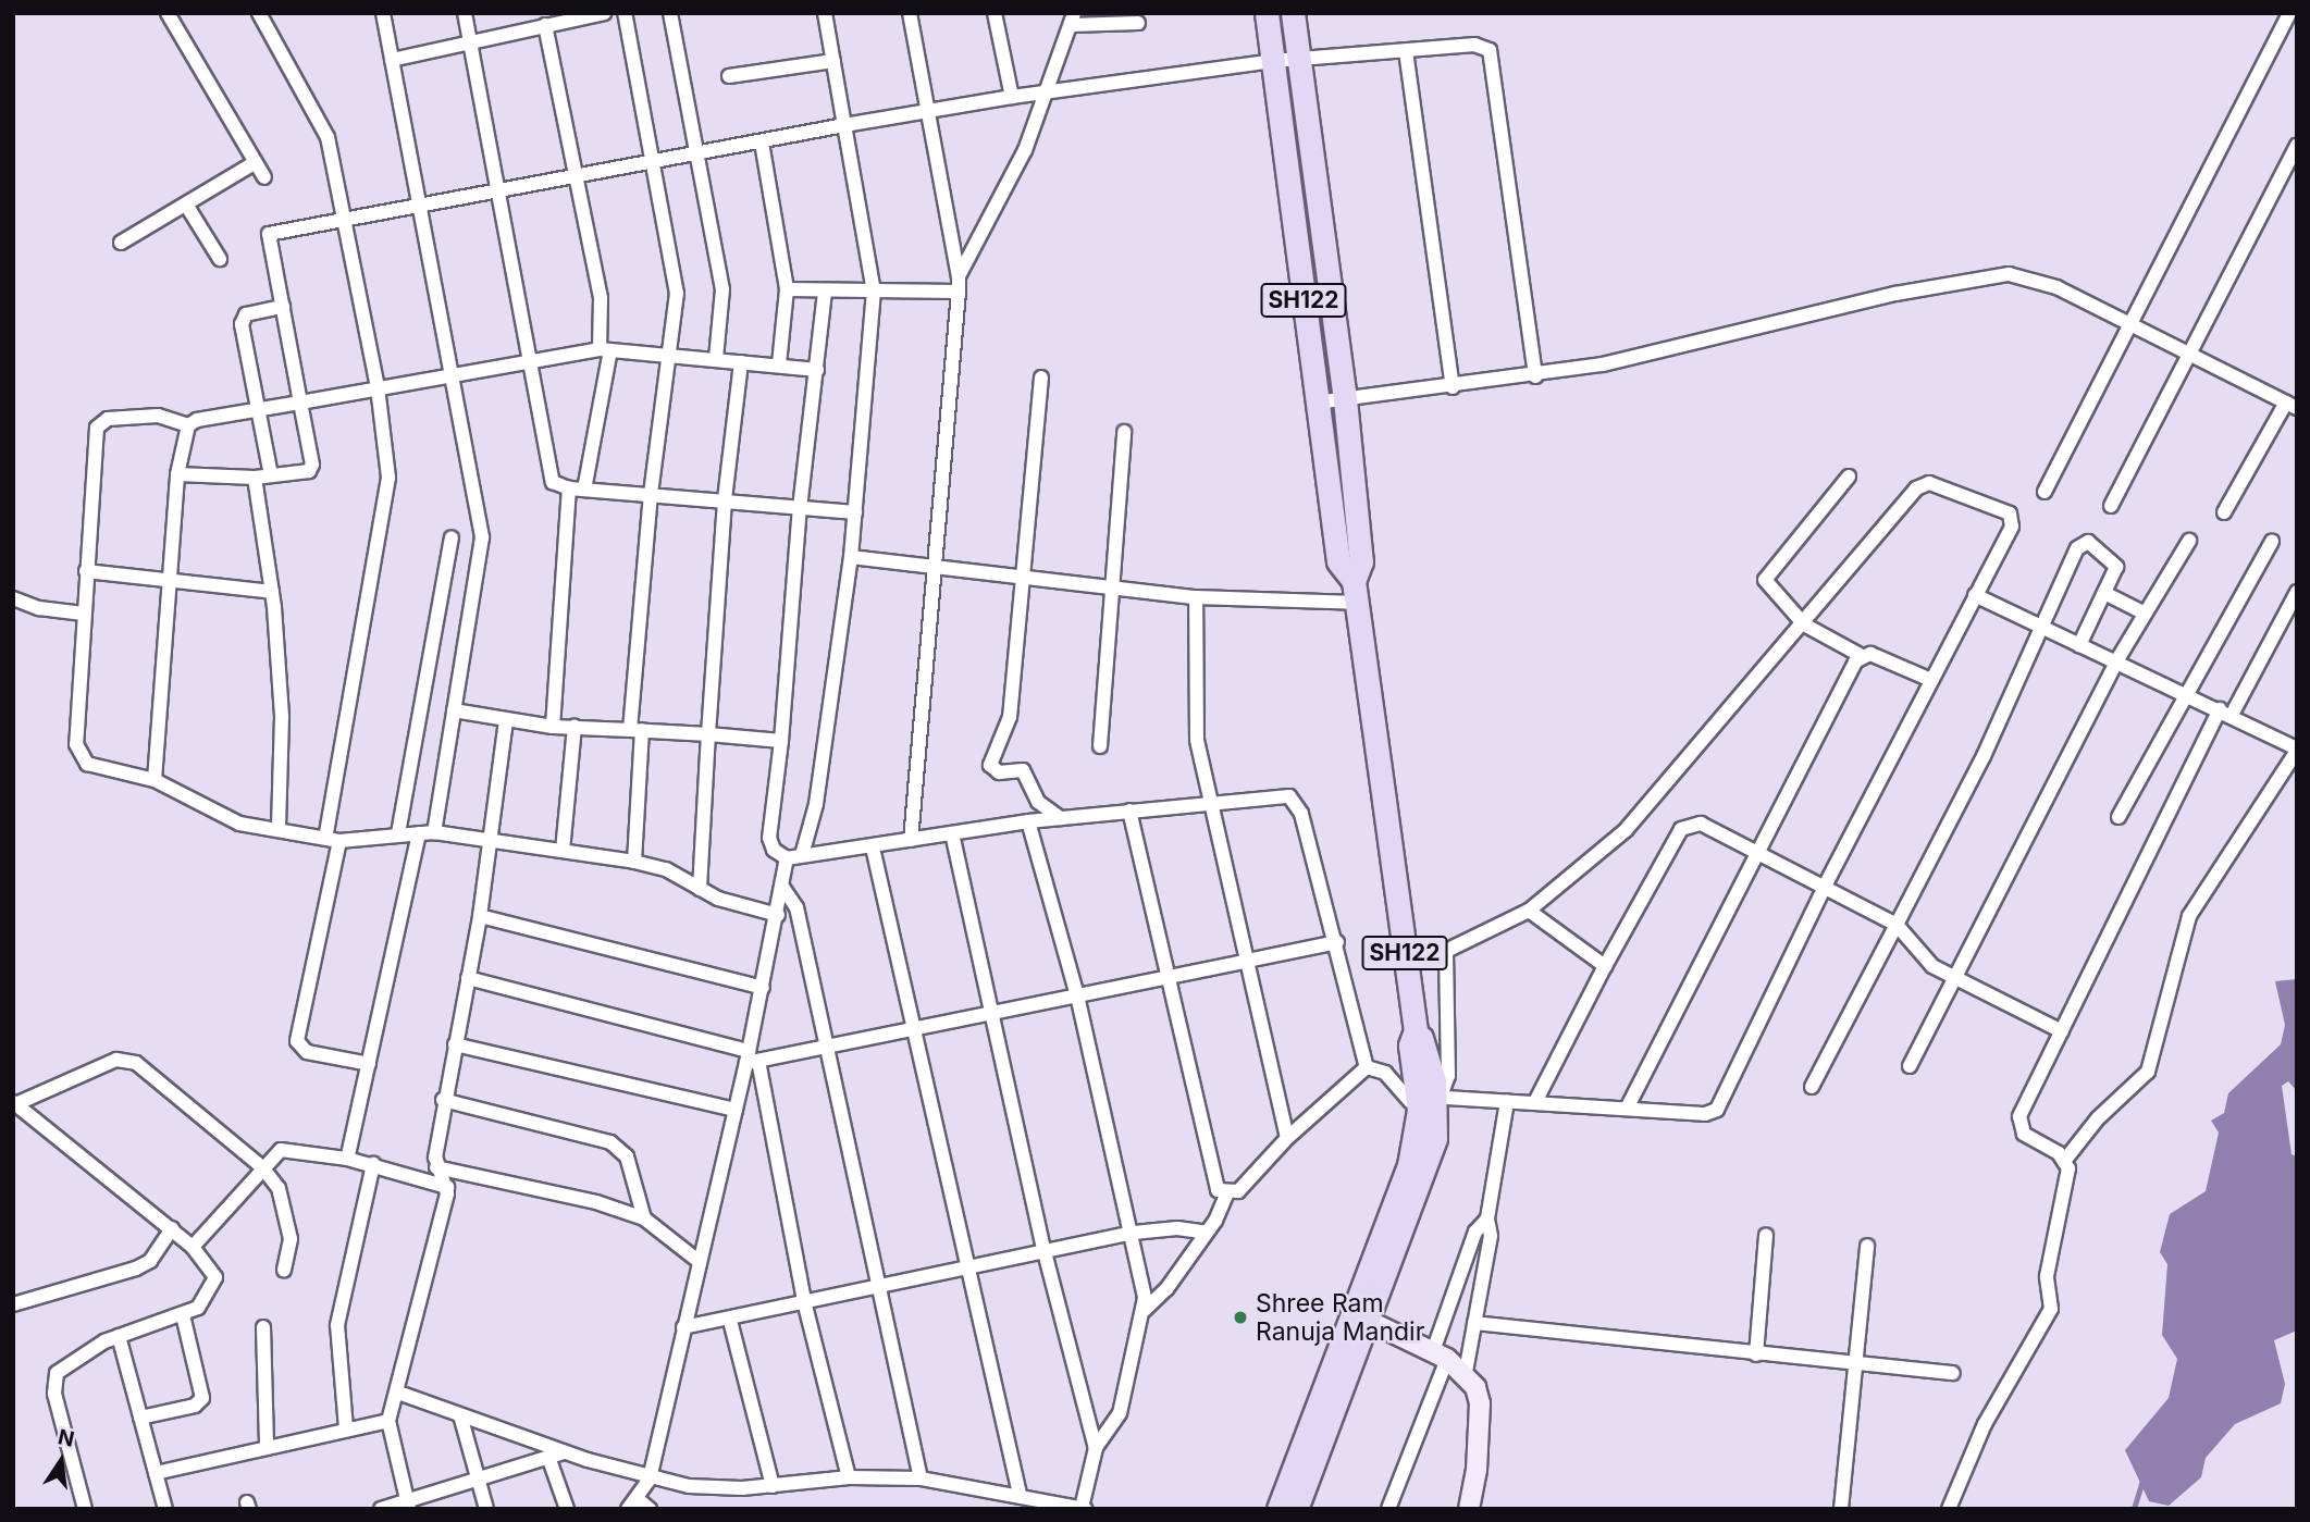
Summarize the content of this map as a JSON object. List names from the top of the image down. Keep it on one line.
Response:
{"streets":{"main road":["SH122"]},"places":["Shree Ram Ranuja Mandir"],"north":"top"}
